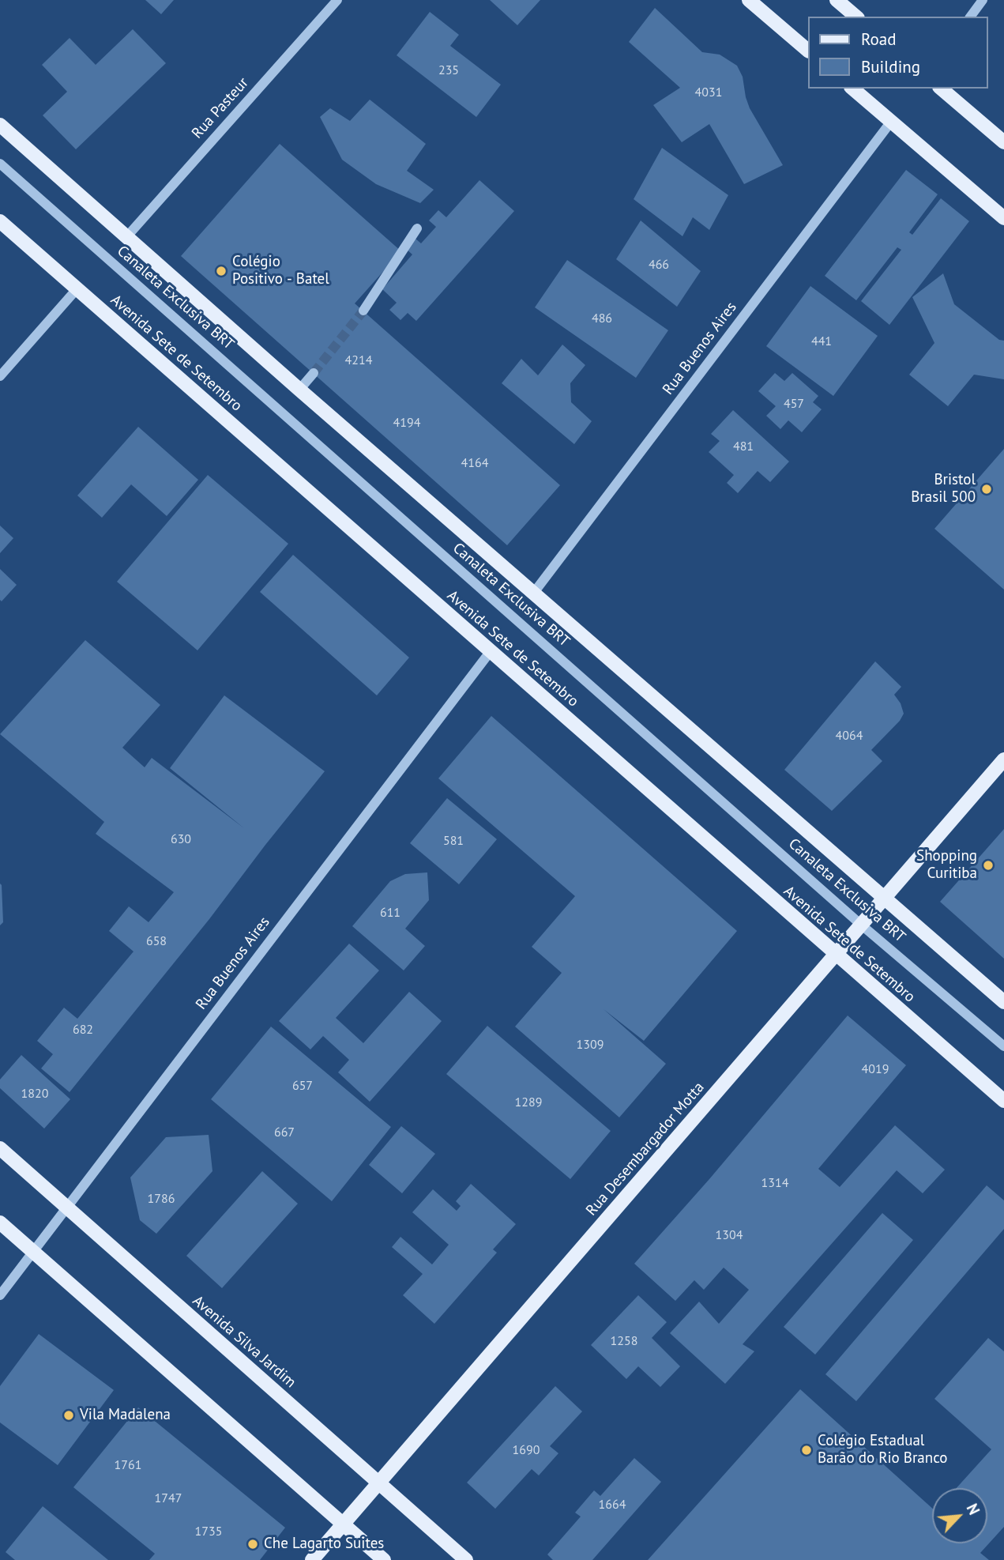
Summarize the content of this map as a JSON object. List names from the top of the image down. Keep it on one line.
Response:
{"streets":{"main road":["Avenida Sete de Setembro","Rua Desembargador Motta","Avenida Silva Jardim"],"street":["Rua Pasteur","Canaleta Exclusiva BRT","Rua Buenos Aires"]},"crossings":[["Canaleta Exclusiva BRT","Rua Desembargador Motta"],["Rua Buenos Aires","Avenida Sete de Setembro"],["Rua Buenos Aires","Avenida Silva Jardim"],["Avenida Sete de Setembro","Rua Desembargador Motta"],["Rua Desembargador Motta","Avenida Silva Jardim"]],"places":["Colégio Positivo - Batel","Bristol Brasil 500","Shopping Curitiba","Vila Madalena","Colégio Estadual Barão do Rio Branco","Che Lagarto Suites"],"house_numbers":["235","4031","466","486","441","4214","457","4194","481","4164","4064","630","581","611","658","682","1309","4019","657","1820","1289","667","1314","1786","1304","1258","1690","1761","1747","1664","1735"],"legend":["Road","Building"],"north":"top right"}
